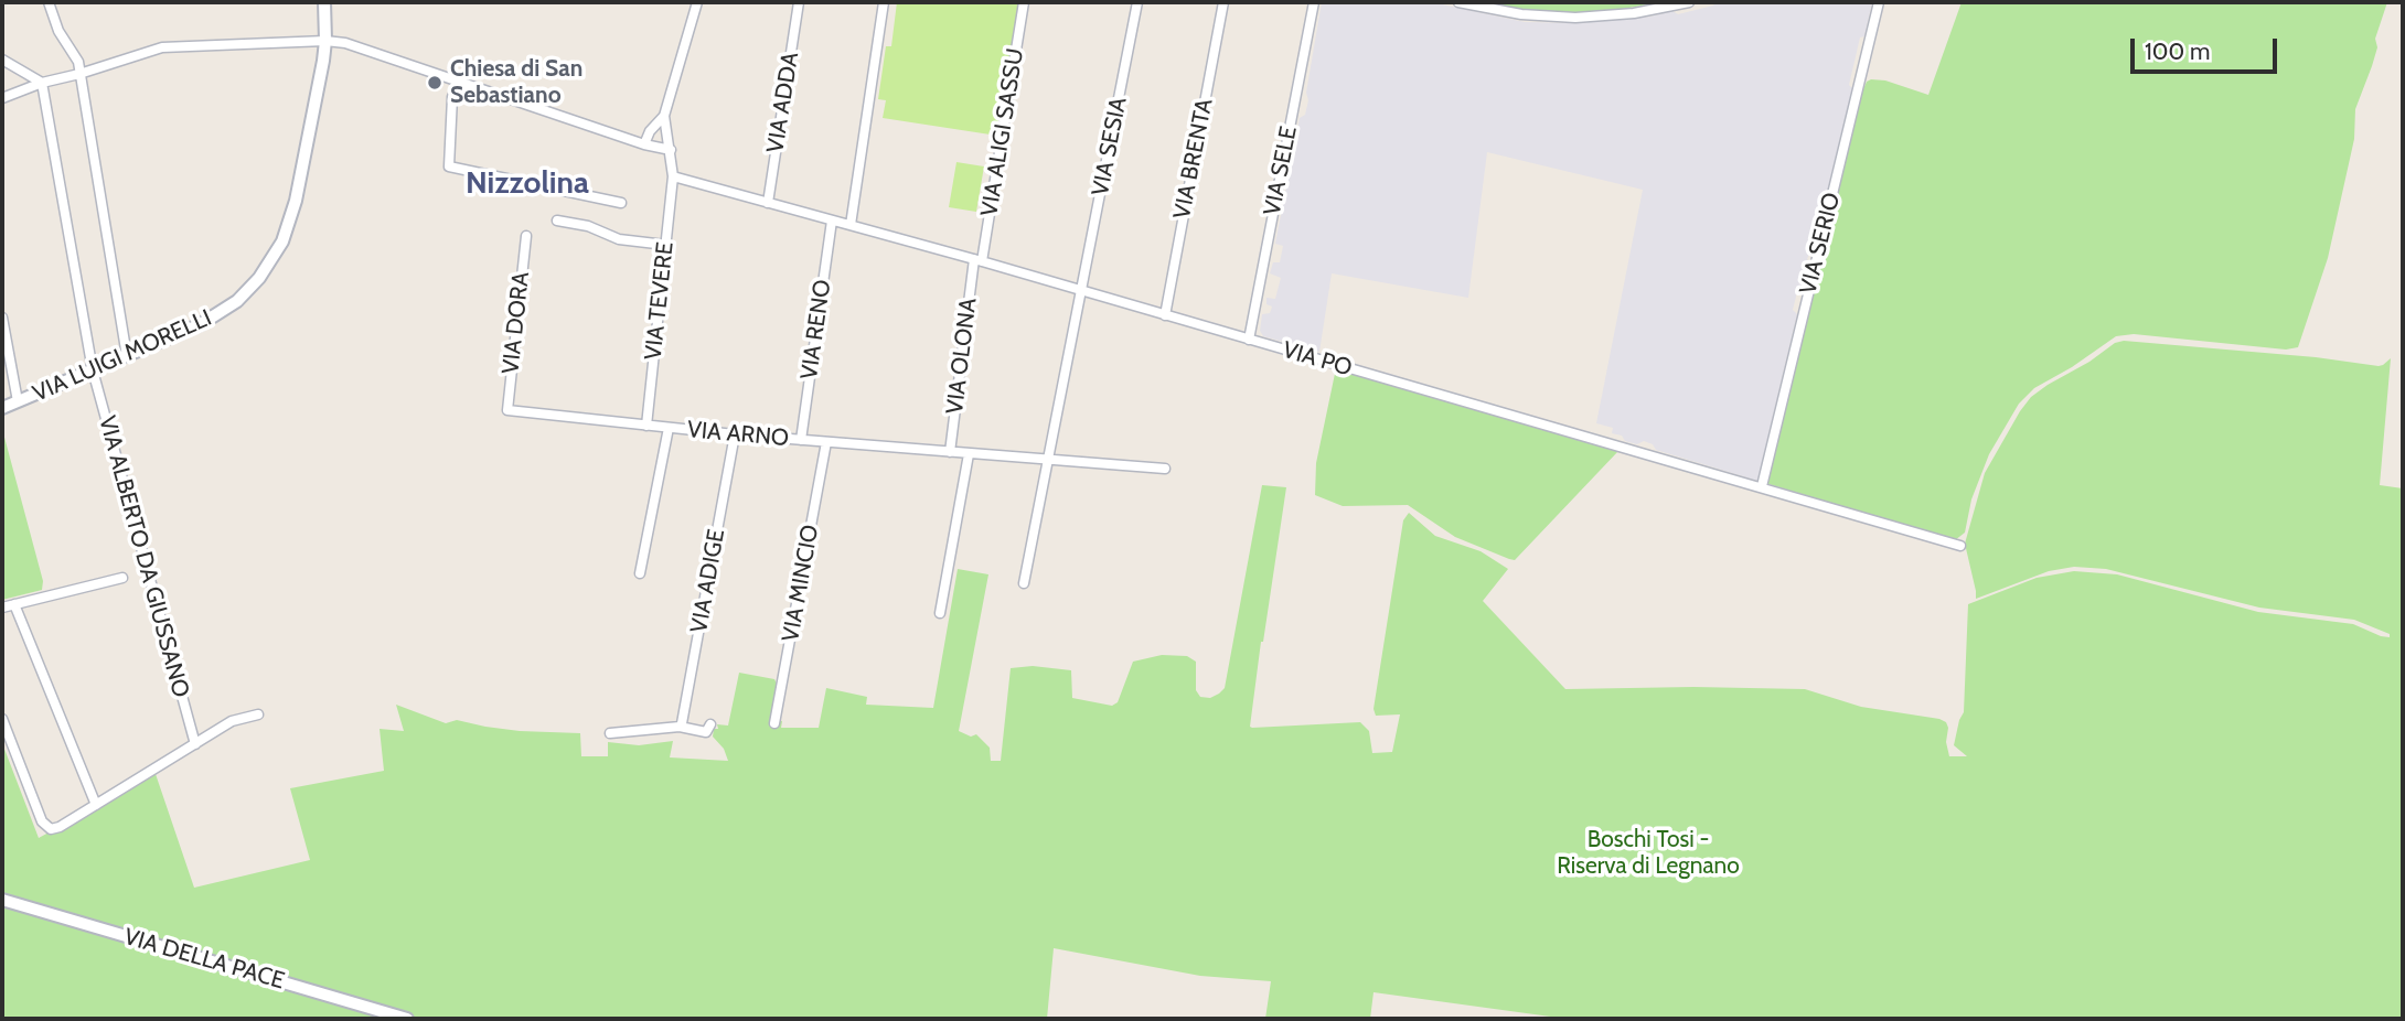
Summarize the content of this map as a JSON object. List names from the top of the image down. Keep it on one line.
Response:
{"streets":{"main road":["VIA LUIGI MORELLI","VIA DELLA PACE"],"street":["VIA ADDA","VIA ALIGI SASSU","VIA SESIA","VIA BRENTA","VIA SELE","VIA SERIO","VIA TEVERE","VIA DORA","VIA RENO","VIA OLONA","VIA PO","VIA ARNO","VIA ALBERTO DA GIUSSANO","VIA ADIGE","VIA MINCIO"]},"crossings":[["VIA ADDA","VIA PO"],["VIA ALIGI SASSU","VIA OLONA"],["VIA ALIGI SASSU","VIA PO"],["VIA SESIA","VIA PO"],["VIA SESIA","VIA ARNO"],["VIA BRENTA","VIA PO"],["VIA SELE","VIA PO"],["VIA SERIO","VIA PO"],["VIA TEVERE","VIA PO"],["VIA TEVERE","VIA ARNO"],["VIA DORA","VIA ARNO"],["VIA RENO","VIA PO"],["VIA RENO","VIA ARNO"],["VIA LUIGI MORELLI","VIA ALBERTO DA GIUSSANO"],["VIA OLONA","VIA PO"],["VIA OLONA","VIA ARNO"],["VIA ARNO","VIA ADIGE"],["VIA ARNO","VIA MINCIO"]],"districts":["Nizzolina"],"parks":["Boschi Tosi - Riserva di Legnano"],"places":["Chiesa di San Sebastiano"],"scale_bar":"100 m"}
